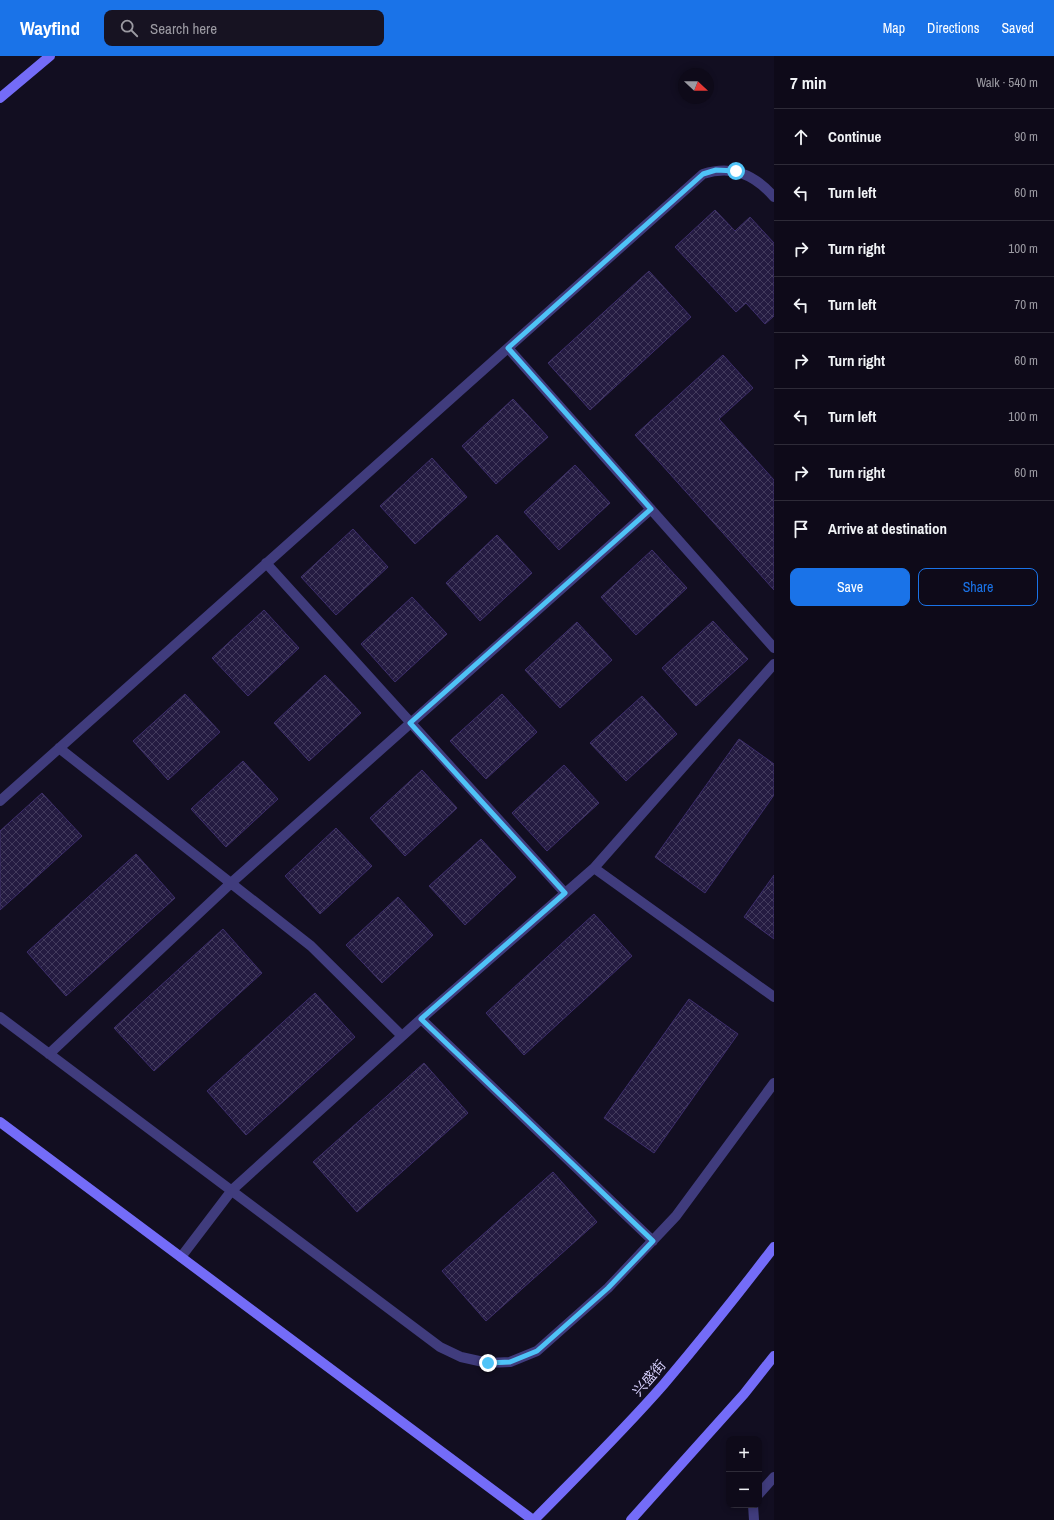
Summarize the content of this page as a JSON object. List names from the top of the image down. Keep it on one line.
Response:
{"streets":{"main road":["兴盛街"]},"north":"right","page":{"header":"Wayfind","search":"Search here","nav":["Map","Directions","Saved"],"heading":["7 min","Walk · 540 m"],"list":[["Continue","90 m"],["Turn left","60 m"],["Turn right","100 m"],["Turn left","70 m"],["Turn right","60 m"],["Turn left","100 m"],["Turn right","60 m"],"Arrive at destination"],"buttons":["Save","Share"],"map_buttons":["+","−"]}}
